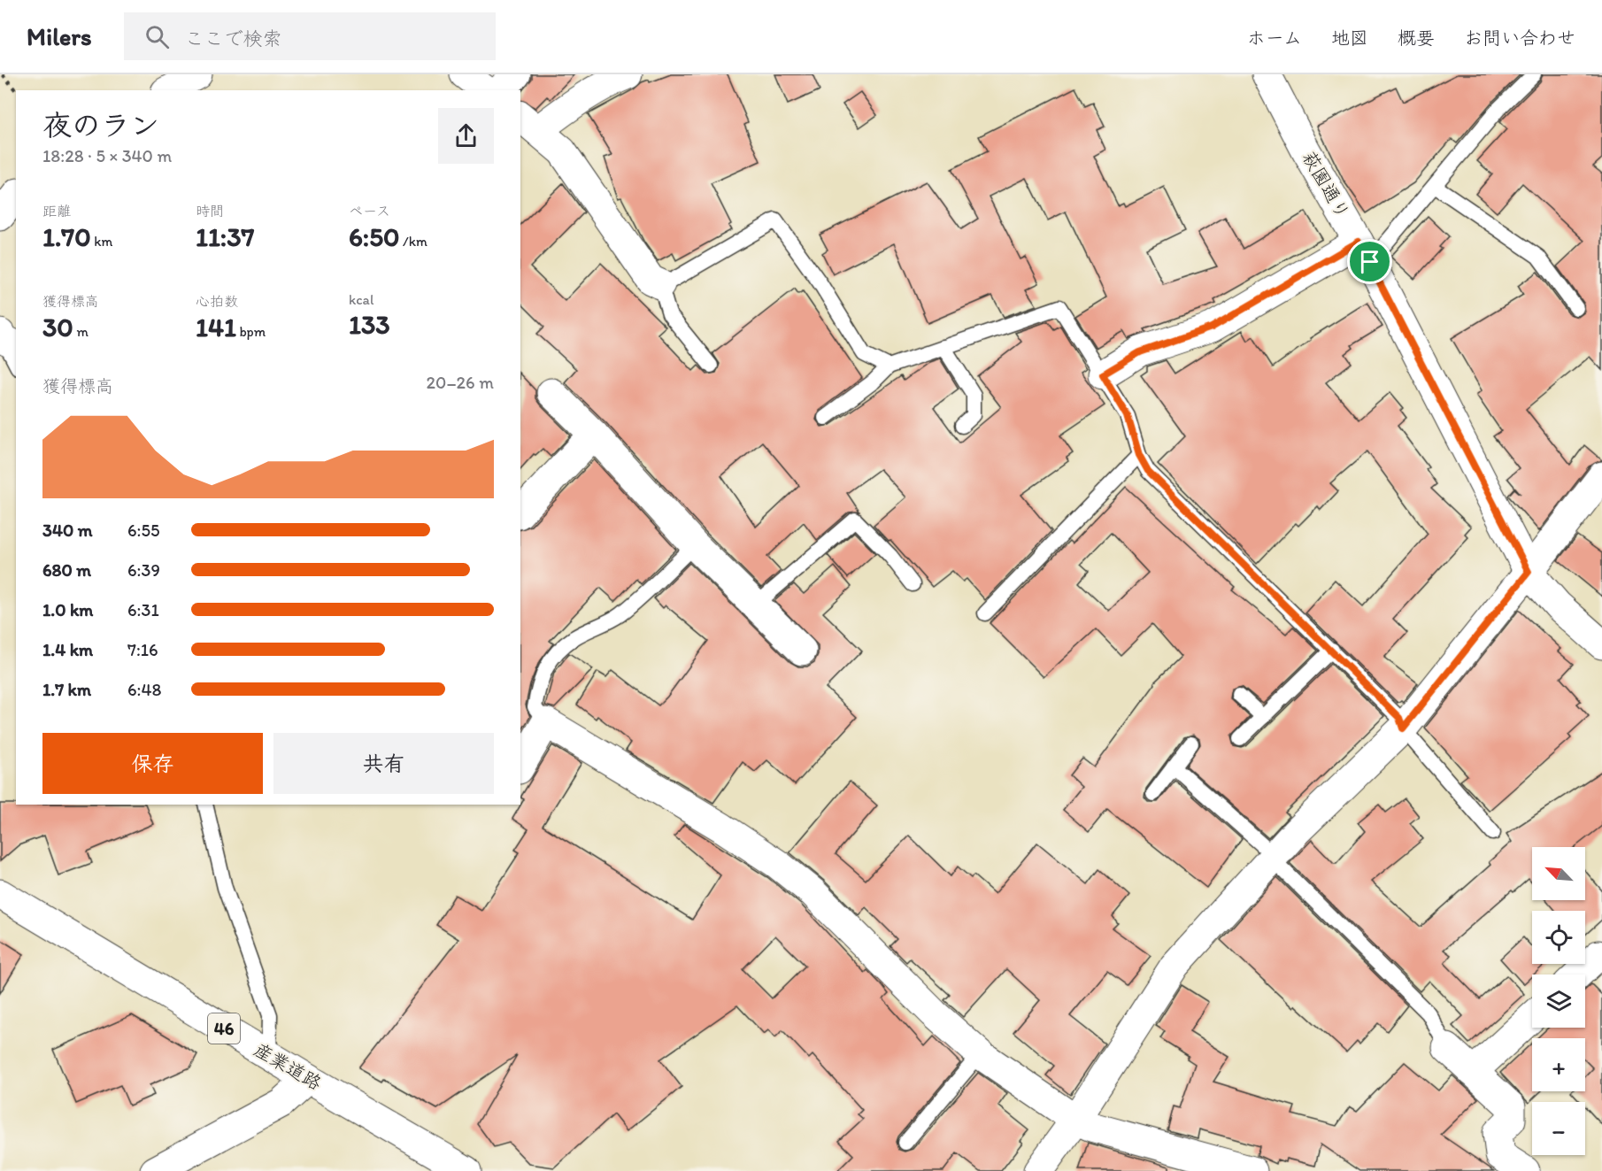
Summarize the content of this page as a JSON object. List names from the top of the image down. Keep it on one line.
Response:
{"streets":{"street":["萩園通り","46","産業道路"]},"north":"top left","page":{"header":"Milers","search":"ここで検索","nav":["ホーム","地図","概要","お問い合わせ"],"heading":["夜のラン","18:28 · 5 × 340 m"],"stats":[["距離","1.70 km"],["時間","11:37"],["ペース","6:50 /km"],["獲得標高","30 m"],["心拍数","141 bpm"],["kcal","133"]],"chart":["獲得標高","20–26 m"],"list":[{"name":"340 m","note":"6:55"},{"name":"680 m","note":"6:39"},{"name":"1.0 km","note":"6:31"},{"name":"1.4 km","note":"7:16"},{"name":"1.7 km","note":"6:48"}],"buttons":["保存","共有"],"map_buttons":["+","−"]}}
